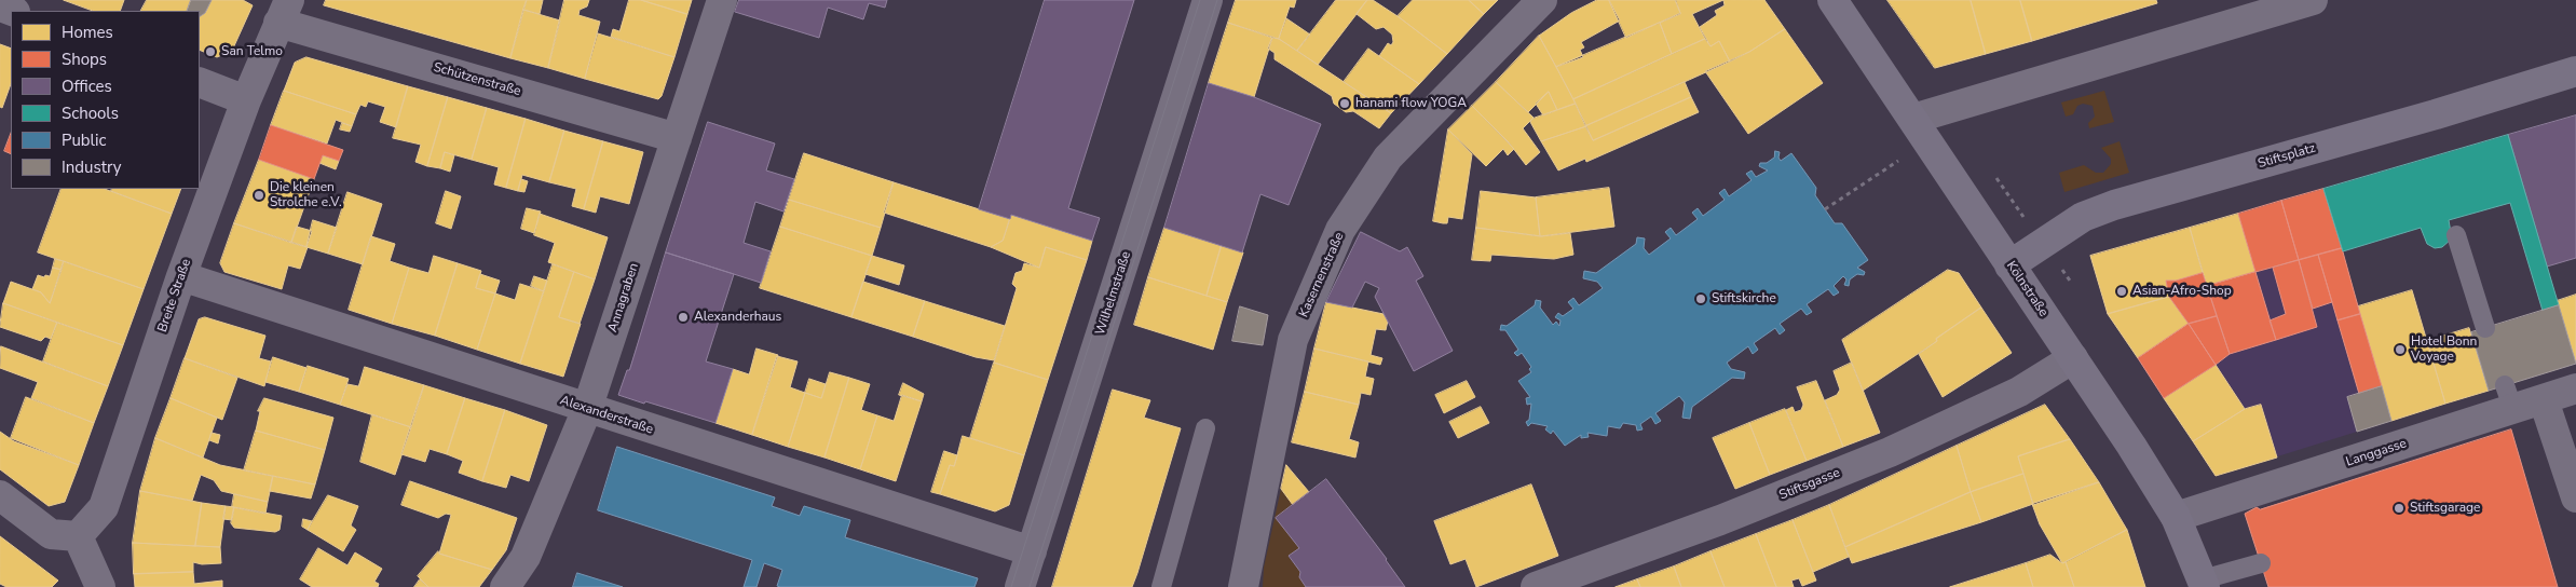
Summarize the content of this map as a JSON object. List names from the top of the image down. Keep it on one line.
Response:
{"streets":{"street":["Schützenstraße","Stiftsplatz","Kasernenstraße","Kölnstraße","Wilhelmstraße","Breite Straße","Annagraben","Alexanderstraße","Langgasse","Stiftsgasse"]},"crossings":[["Schützenstraße","Breite Straße"],["Schützenstraße","Annagraben"],["Stiftsplatz","Kölnstraße"],["Kölnstraße","Langgasse"],["Kölnstraße","Stiftsgasse"],["Wilhelmstraße","Alexanderstraße"],["Breite Straße","Alexanderstraße"],["Annagraben","Alexanderstraße"]],"places":["San Telmo","hanami flow YOGA","Die kleinen Strolche e.V.","Asian-Afro-Shop","Stiftskirche","Alexanderhaus","Hotel Bonn Voyage","Stiftsgarage"],"legend":["Homes","Shops","Offices","Schools","Public","Industry"]}
